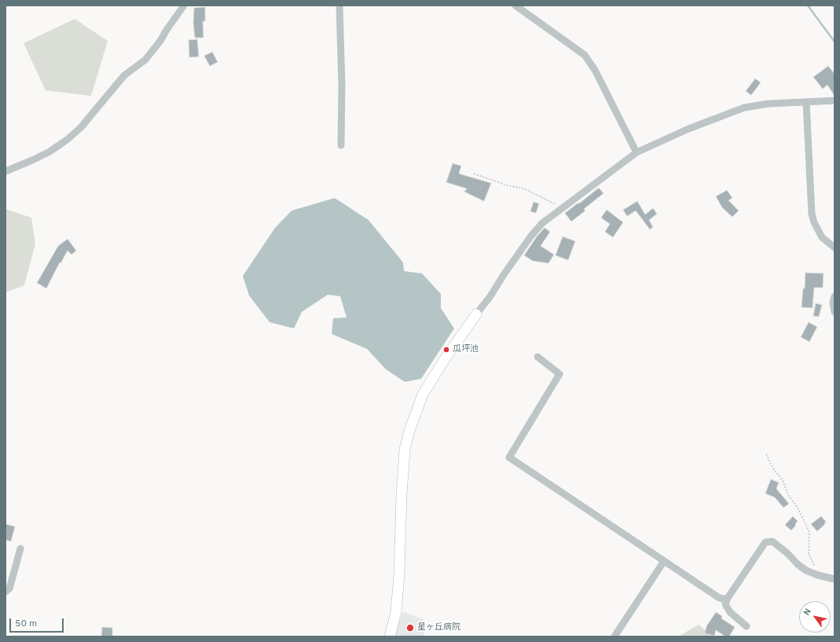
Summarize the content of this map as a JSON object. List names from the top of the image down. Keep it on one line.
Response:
{"places":["瓜坪池","星ヶ丘病院"],"scale_bar":"50 m","north":"top left"}
